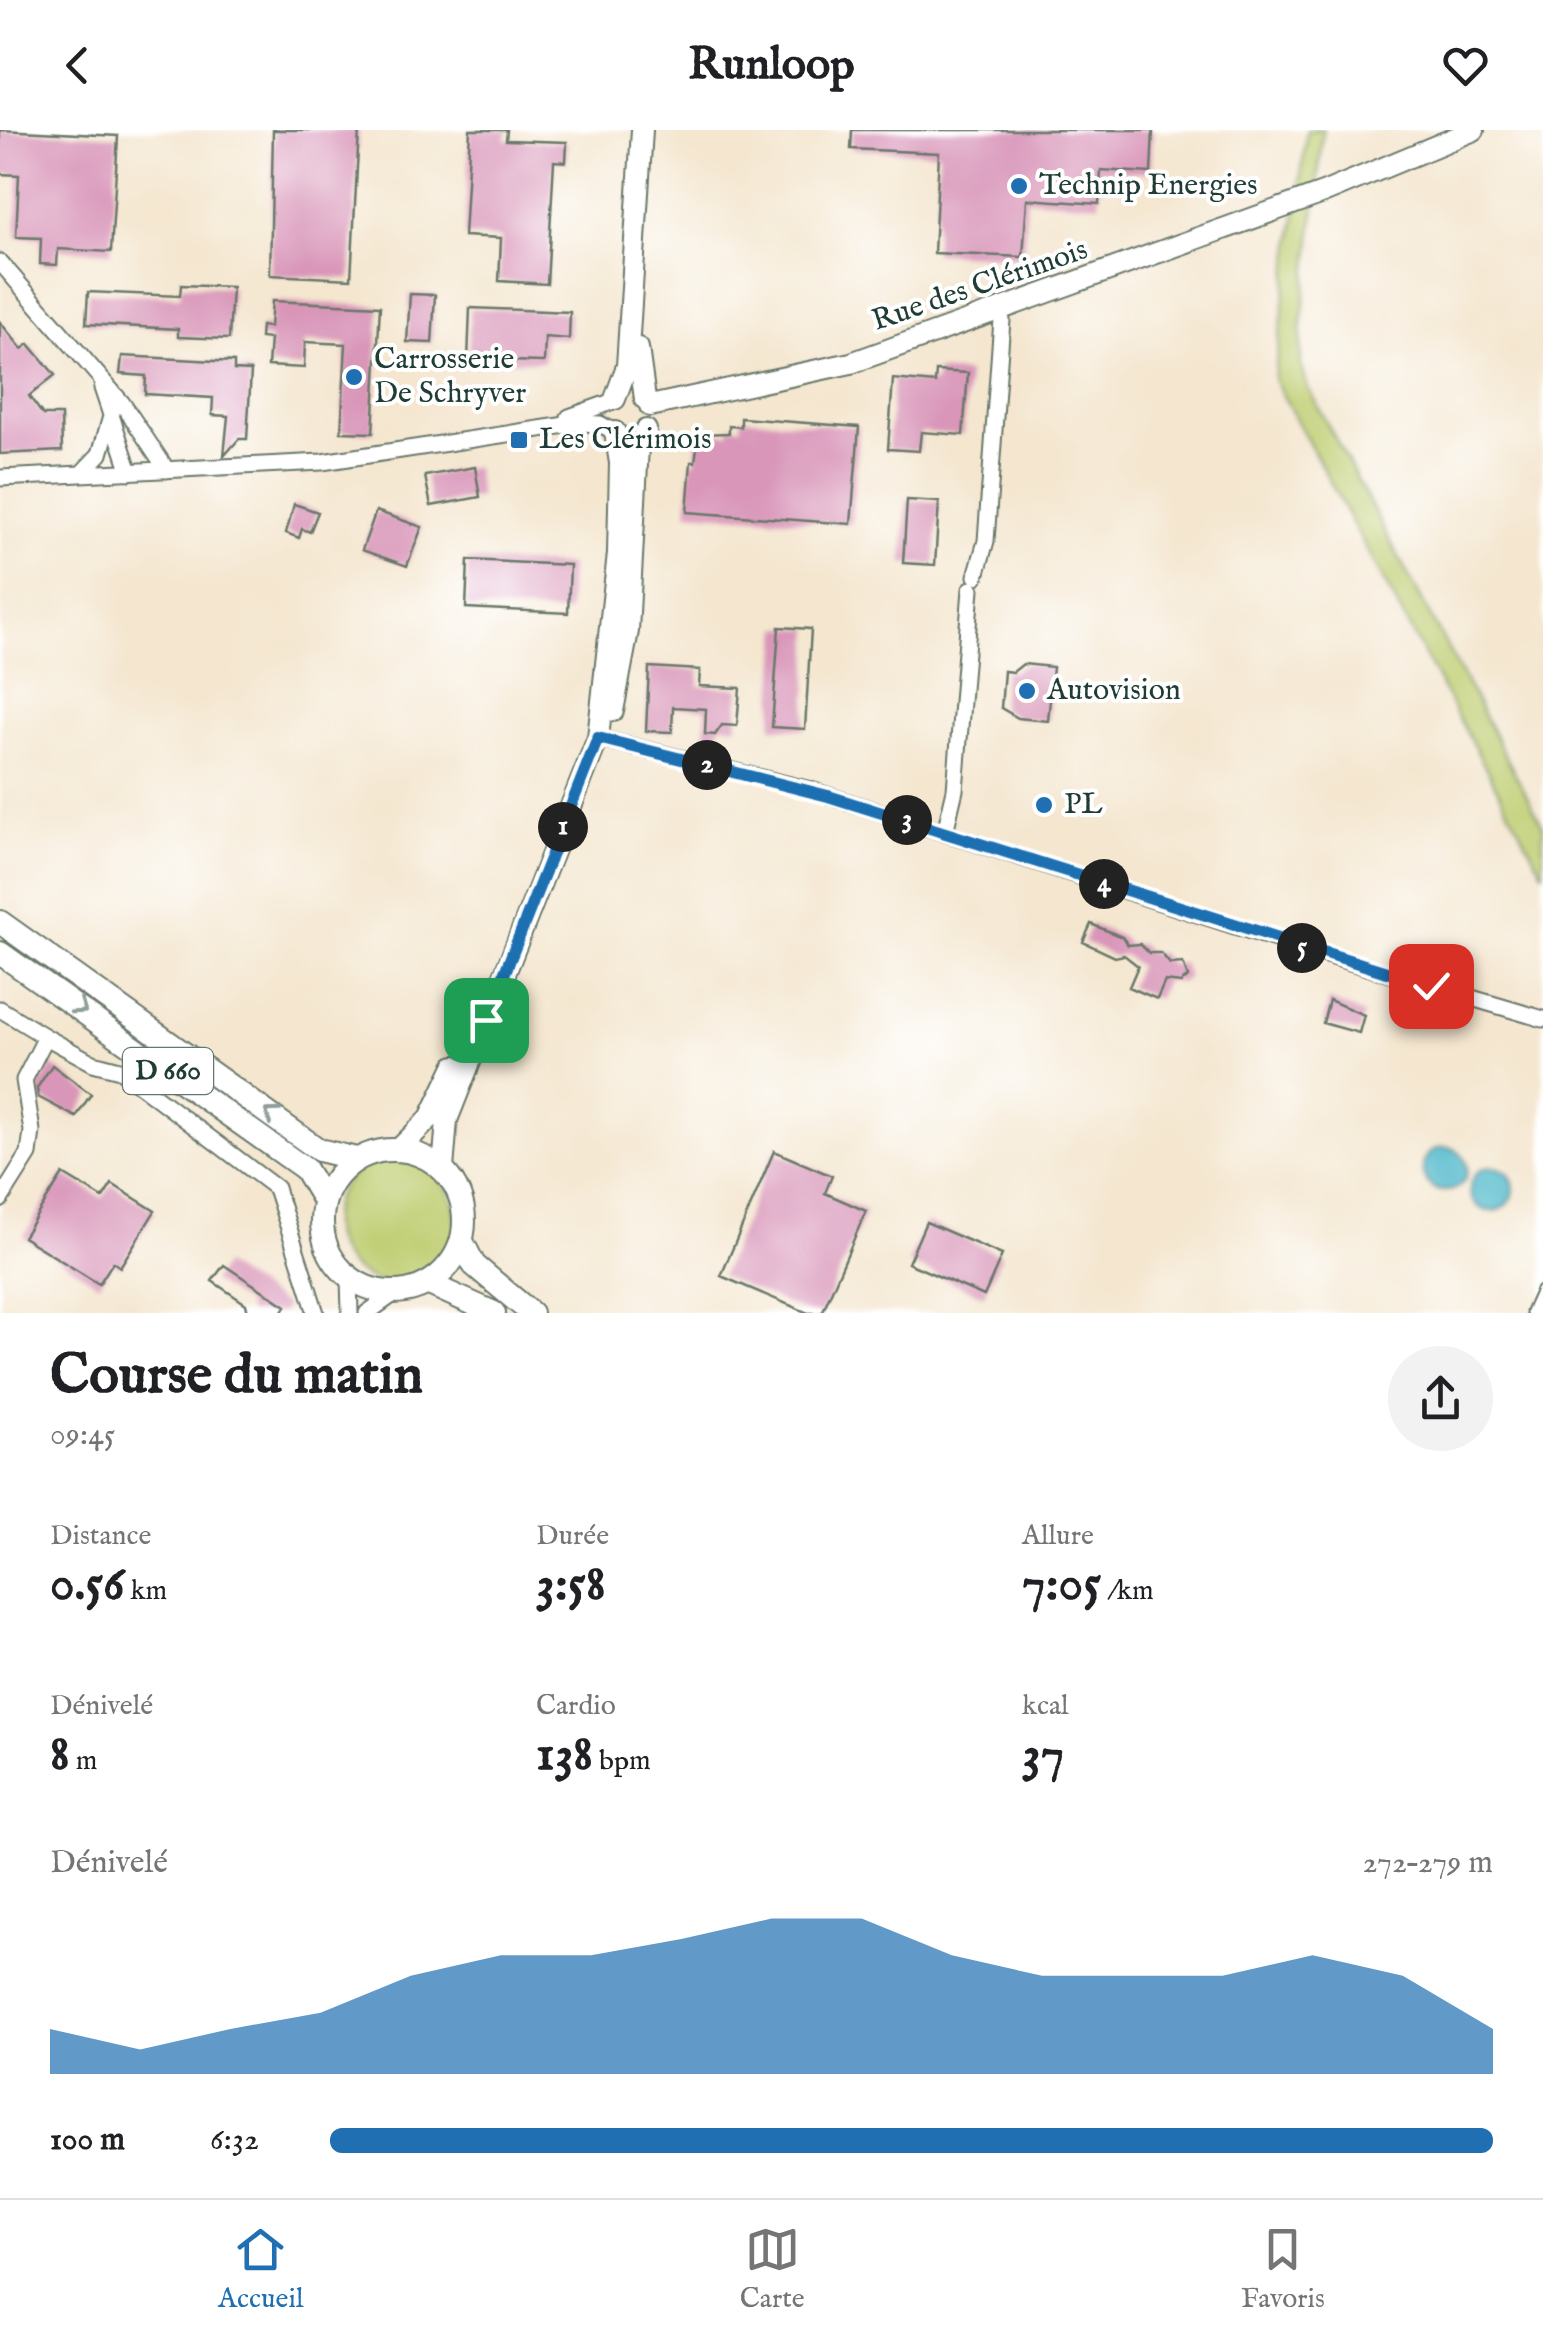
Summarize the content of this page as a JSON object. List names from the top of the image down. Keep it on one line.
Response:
{"streets":{"main road":["D 660"],"street":["Rue des Clérimois"]},"places":{"other":["Technip Energies","Carrosserie De Schryver","Autovision","PL"],"transit":["Les Clérimois"]},"page":{"header":"Runloop","pins":["2","3","1","4","5"],"heading":["Course du matin","09:45"],"stats":[["Distance","0.56 km"],["Durée","3:58"],["Allure","7:05 /km"],["Dénivelé","8 m"],["Cardio","138 bpm"],["kcal","37"]],"chart":["Dénivelé","272–279 m"],"list":[{"name":"100 m","note":"6:32"}],"tabs":["Accueil","Carte","Favoris"]}}
